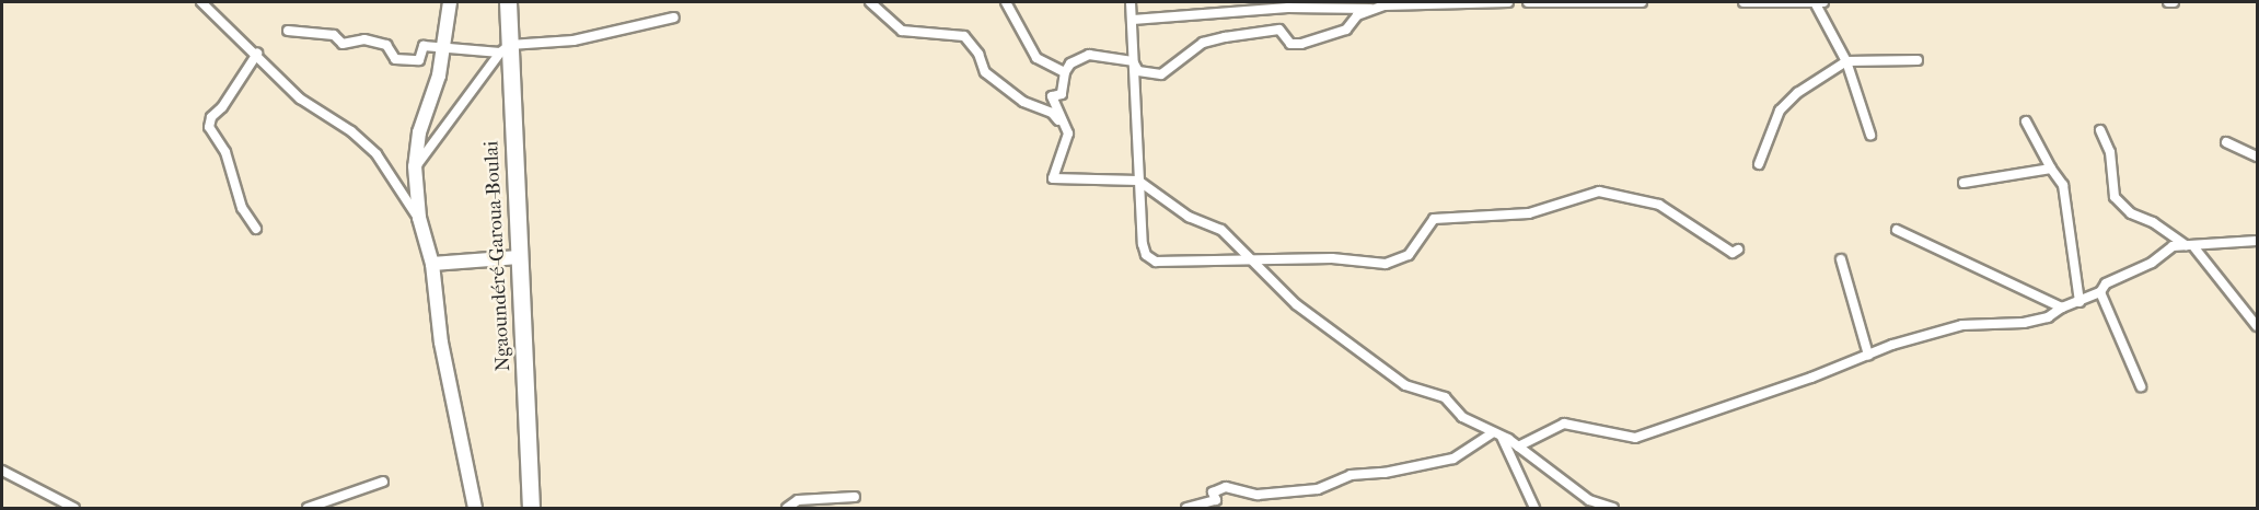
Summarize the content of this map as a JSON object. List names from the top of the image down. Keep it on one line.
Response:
{"streets":{"highway":["Ngaoundéré-Garoua-Boulai"]}}
